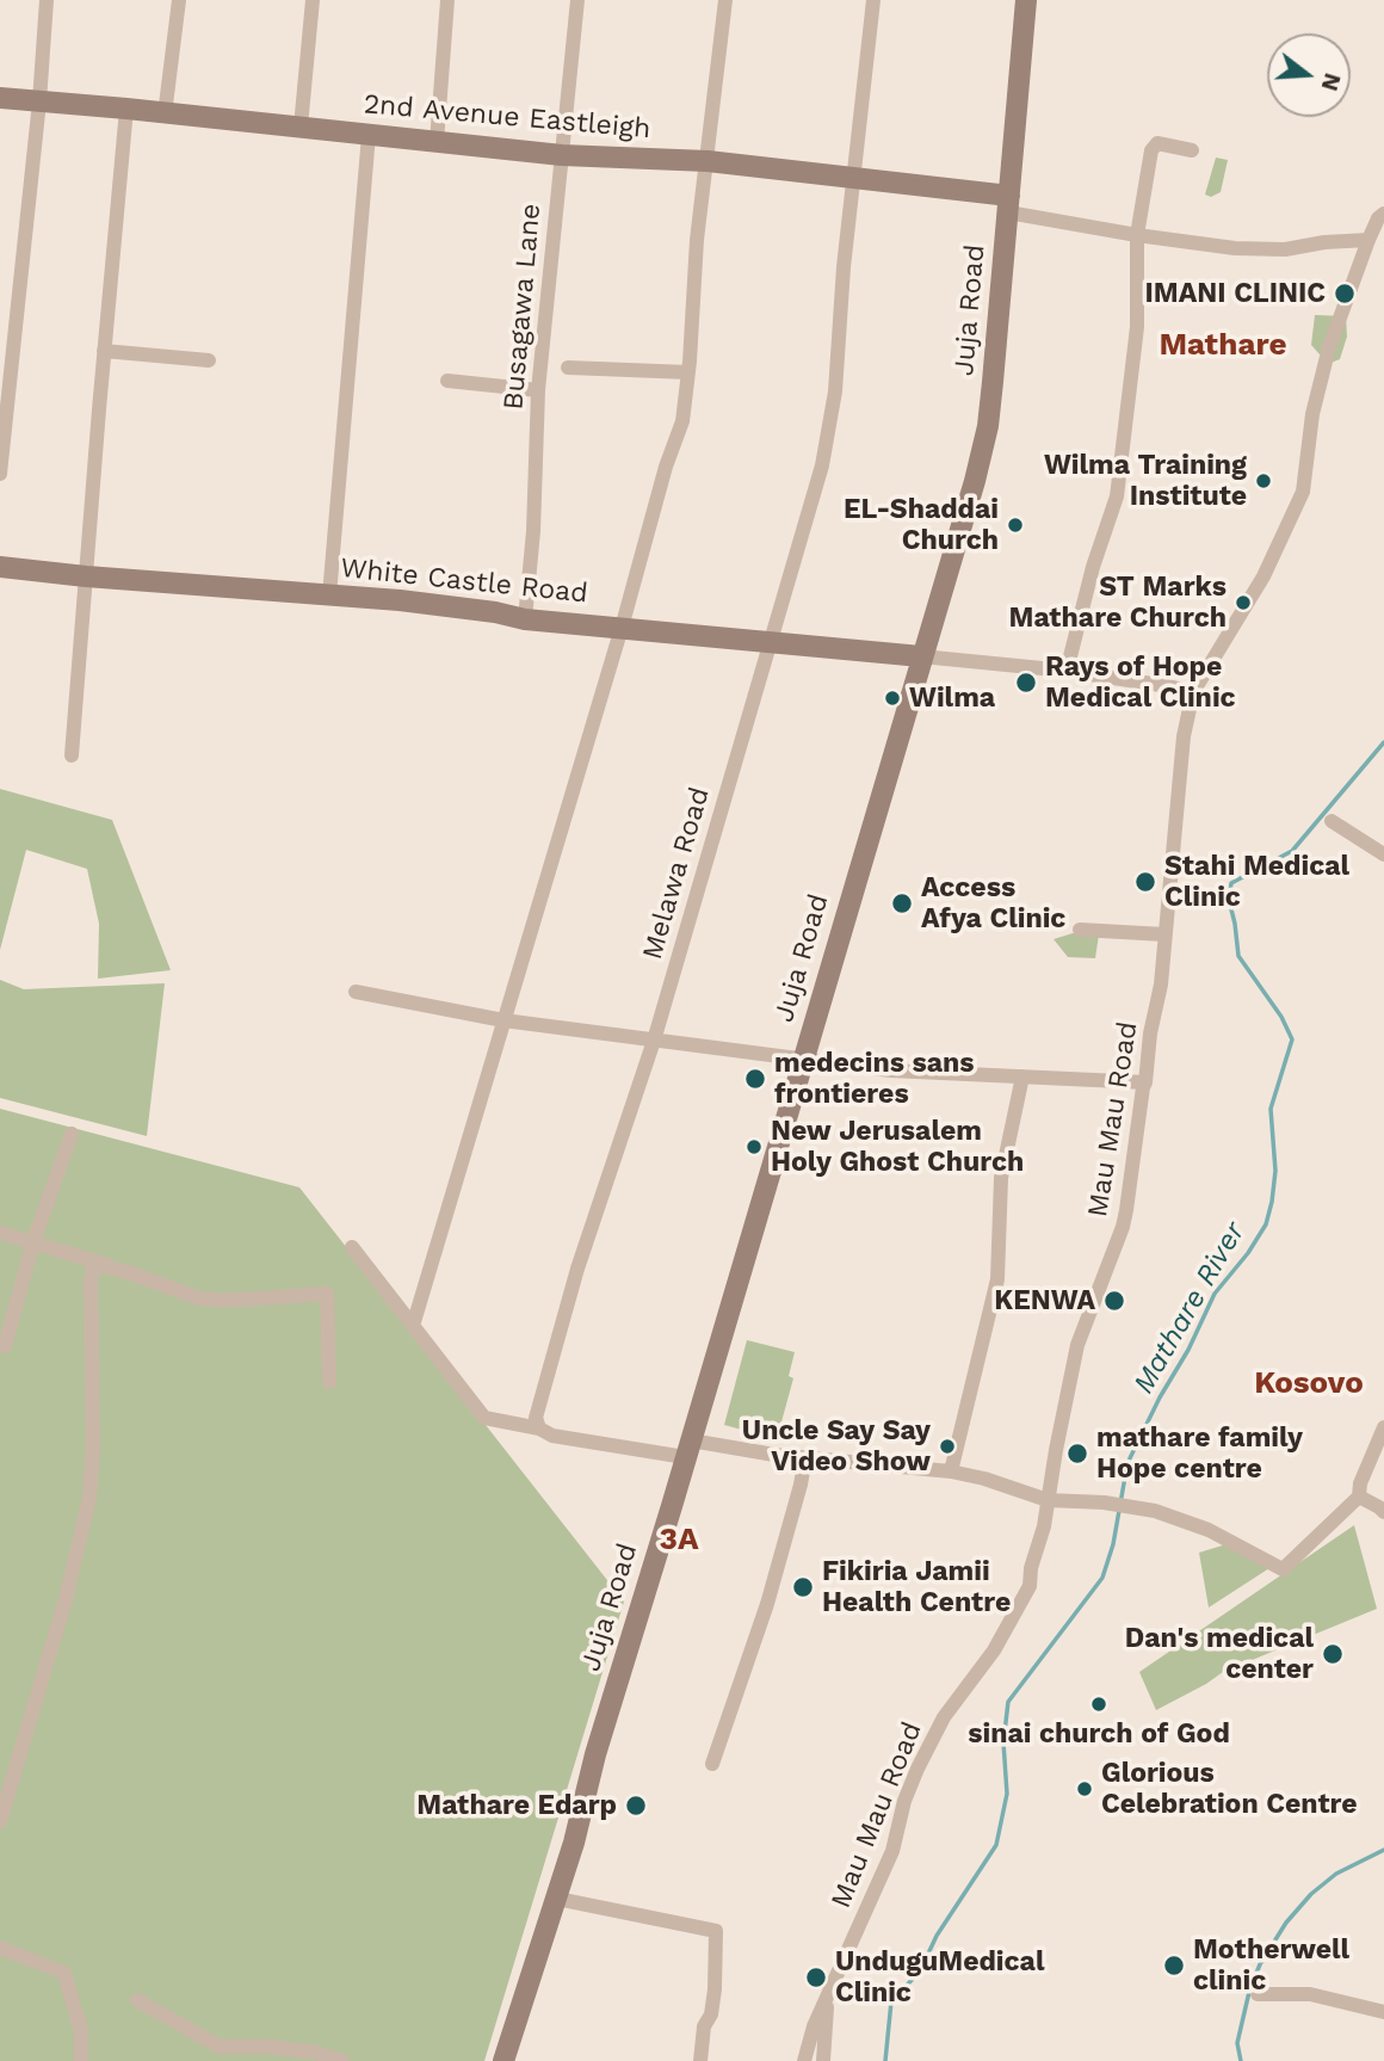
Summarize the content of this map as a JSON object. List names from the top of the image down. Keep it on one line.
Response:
{"streets":{"main road":["2nd Avenue Eastleigh","Juja Road","White Castle Road"],"street":["Busagawa Lane","Melawa Road","Mau Mau Road"]},"crossings":[["2nd Avenue Eastleigh","Busagawa Lane"],["2nd Avenue Eastleigh","Juja Road"],["2nd Avenue Eastleigh","Melawa Road"],["Busagawa Lane","White Castle Road"],["Juja Road","White Castle Road"],["White Castle Road","Melawa Road"]],"districts":["Mathare","Kosovo","3A"],"water":["Mathare River"],"places":["IMANI CLINIC","Wilma Training Institute","EL-Shaddai Church","ST Marks Mathare Church","Rays of Hope Medical Clinic","Wilma","Stahi Medical Clinic","Access Afya Clinic","medecins sans frontieres","New Jerusalem Holy Ghost Church","KENWA","Uncle Say Say Video Show","mathare family Hope centre","Fikiria Jamii Health Centre","Dan's medical center","sinai church of God","Glorious Celebration Centre","Mathare Edarp","Motherwell clinic","UnduguMedical Clinic"],"north":"right"}
